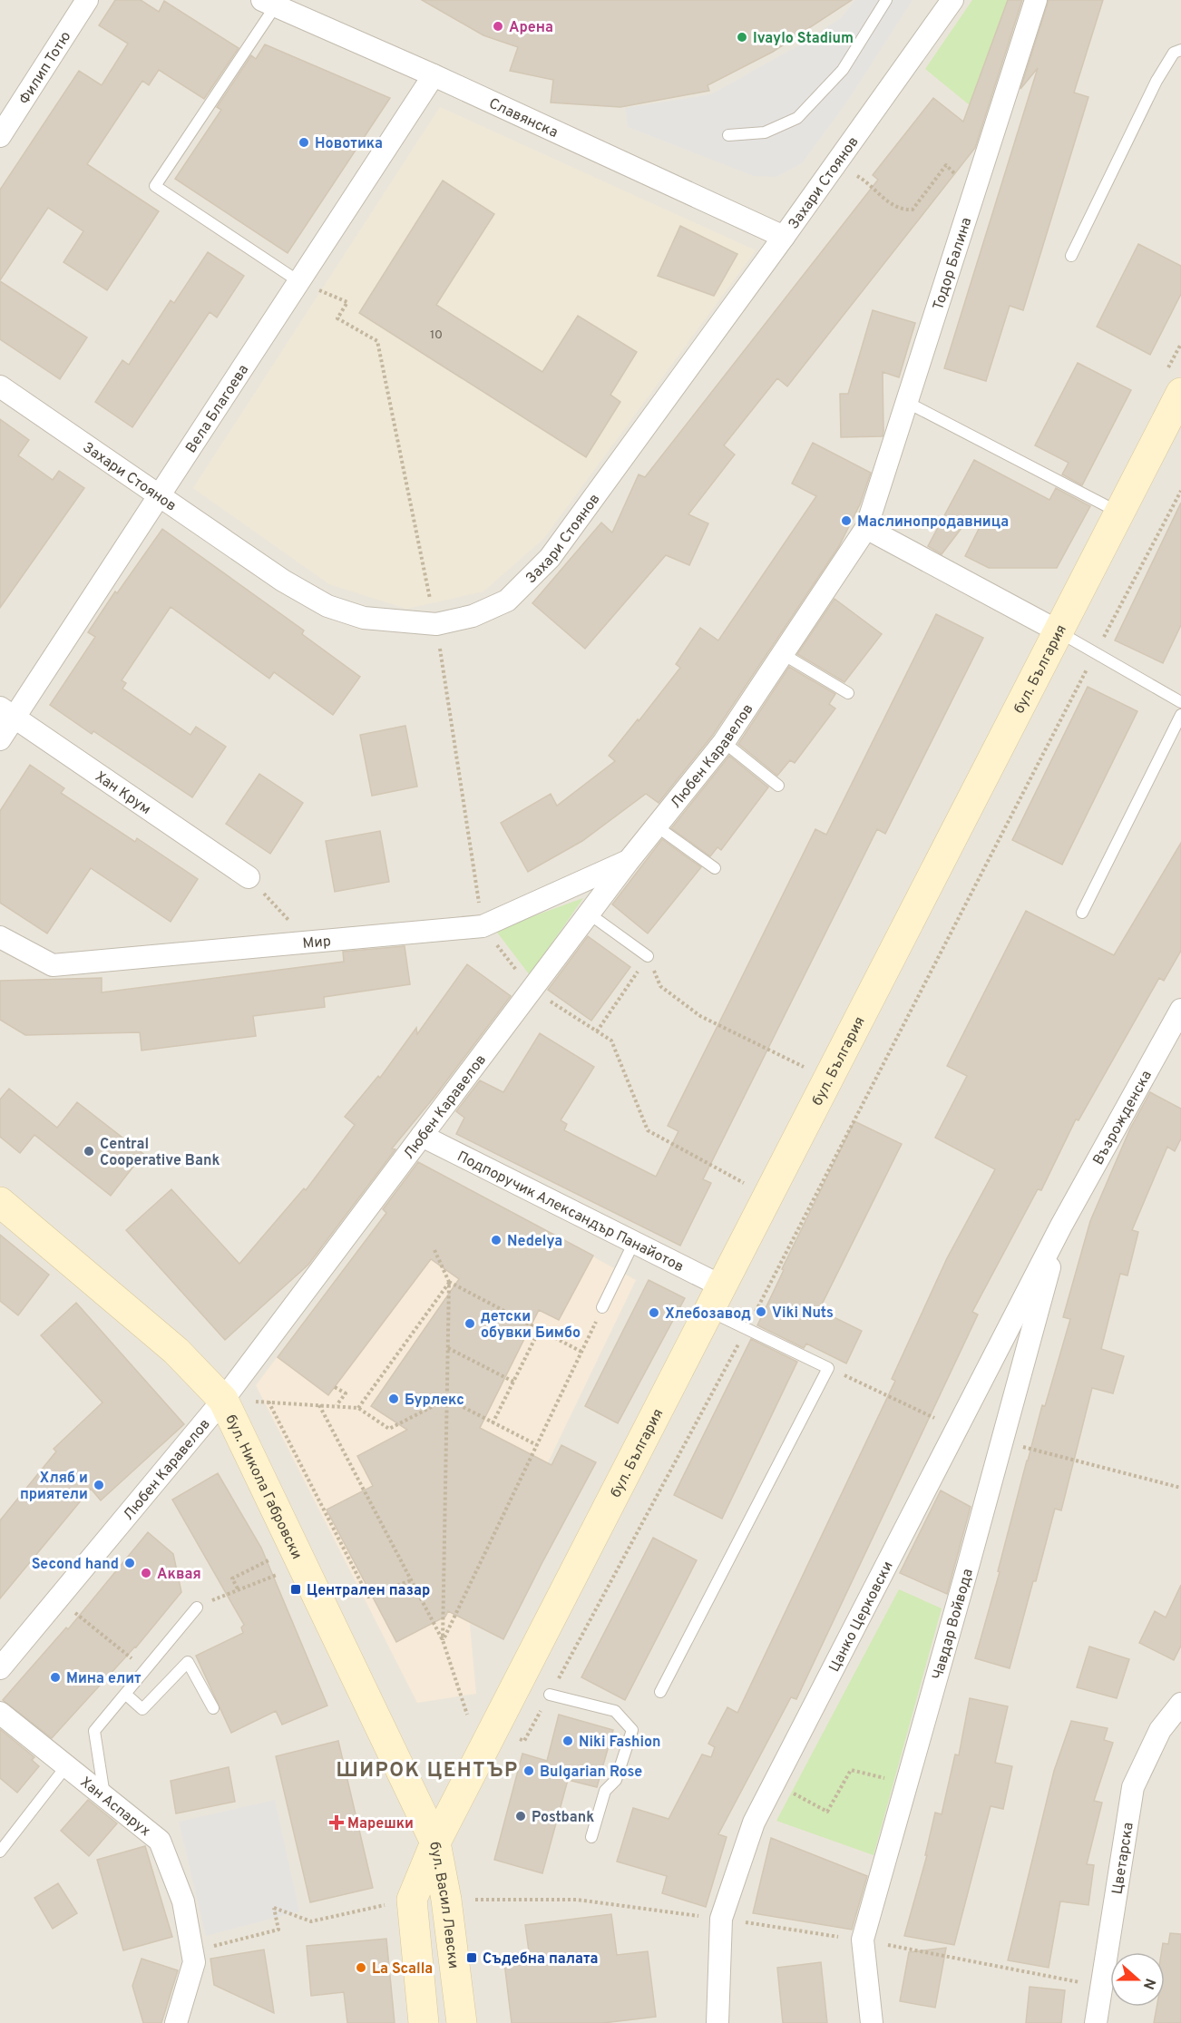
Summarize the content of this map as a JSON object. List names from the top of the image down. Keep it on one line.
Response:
{"streets":{"main road":["бул. България","бул. Никола Габровски","бул. Васил Левски"],"street":["Филип Тотю","Славянска","Захари Стоянов","Тодор Балина","Вела Благоева","Любен Каравелов","Хан Крум","Мир","Възрожденска","Подпоручик Александър Панайотов","Цанко Церковски","Чавдар Войвода","Хан Аспарух","Цветарска"]},"crossings":[["Славянска","Захари Стоянов"],["Славянска","Вела Благоева"],["Захари Стоянов","Вела Благоева"],["Тодор Балина","Любен Каравелов"],["Вела Благоева","Хан Крум"],["бул. България","Подпоручик Александър Панайотов"],["бул. България","бул. Никола Габровски"],["бул. България","бул. Васил Левски"],["Любен Каравелов","Мир"],["Любен Каравелов","Подпоручик Александър Панайотов"],["Любен Каравелов","бул. Никола Габровски"],["Възрожденска","Цанко Церковски"],["Възрожденска","Чавдар Войвода"],["бул. Никола Габровски","бул. Васил Левски"],["Цанко Церковски","Чавдар Войвода"]],"districts":["ШИРОК ЦЕНТЪР"],"places":{"other":["Арена","Ivaylo Stadium","Новотика","Маслинопродавница","Central Cooperative Bank","Nedelya","Viki Nuts","Хлебозавод","детски обувки Бимбо","Бурлекс","Хляб и приятели","Second hand","Аквая","Мина елит","Niki Fashion","Bulgarian Rose","Postbank","La Scalla"],"transit":["Централен пазар","Съдебна палата"],"health":["Марешки"]},"house_numbers":["10"],"north":"right"}
